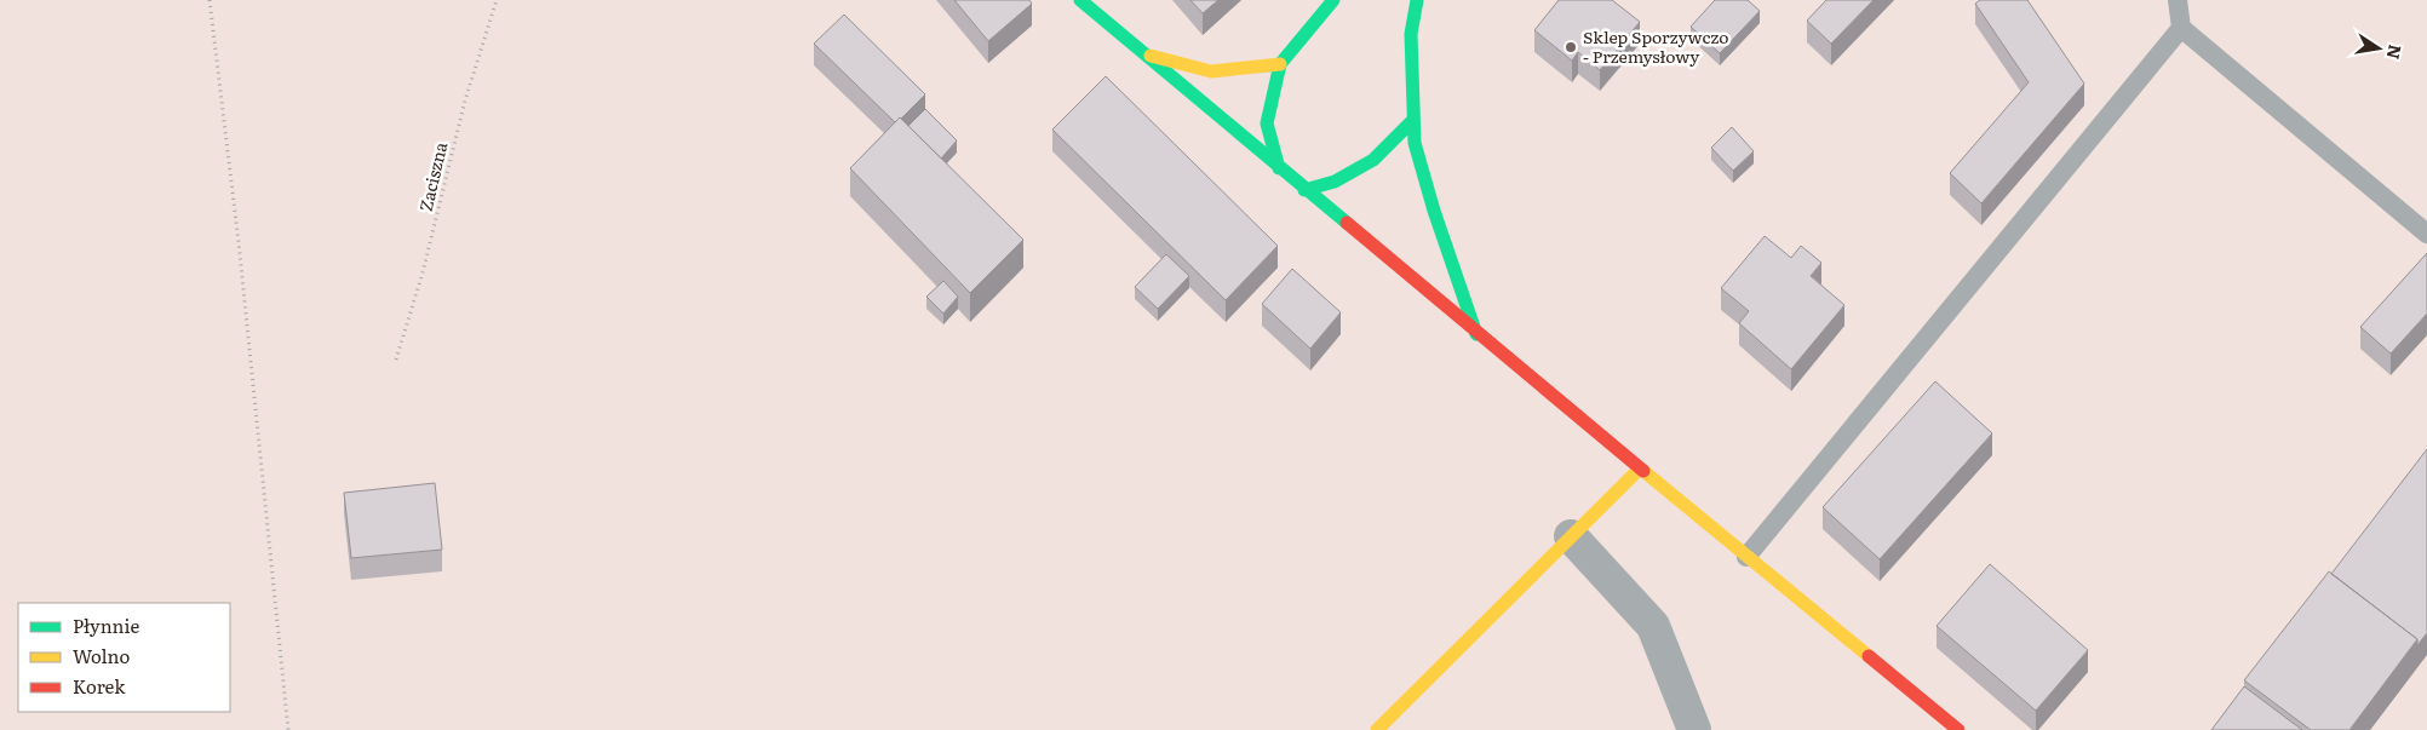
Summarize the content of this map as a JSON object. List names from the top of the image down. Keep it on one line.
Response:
{"streets":{"path":["Zaciszna"]},"places":["Sklep Sporzywczo - Przemysłowy"],"legend":["Płynnie","Wolno","Korek"],"north":"right"}
